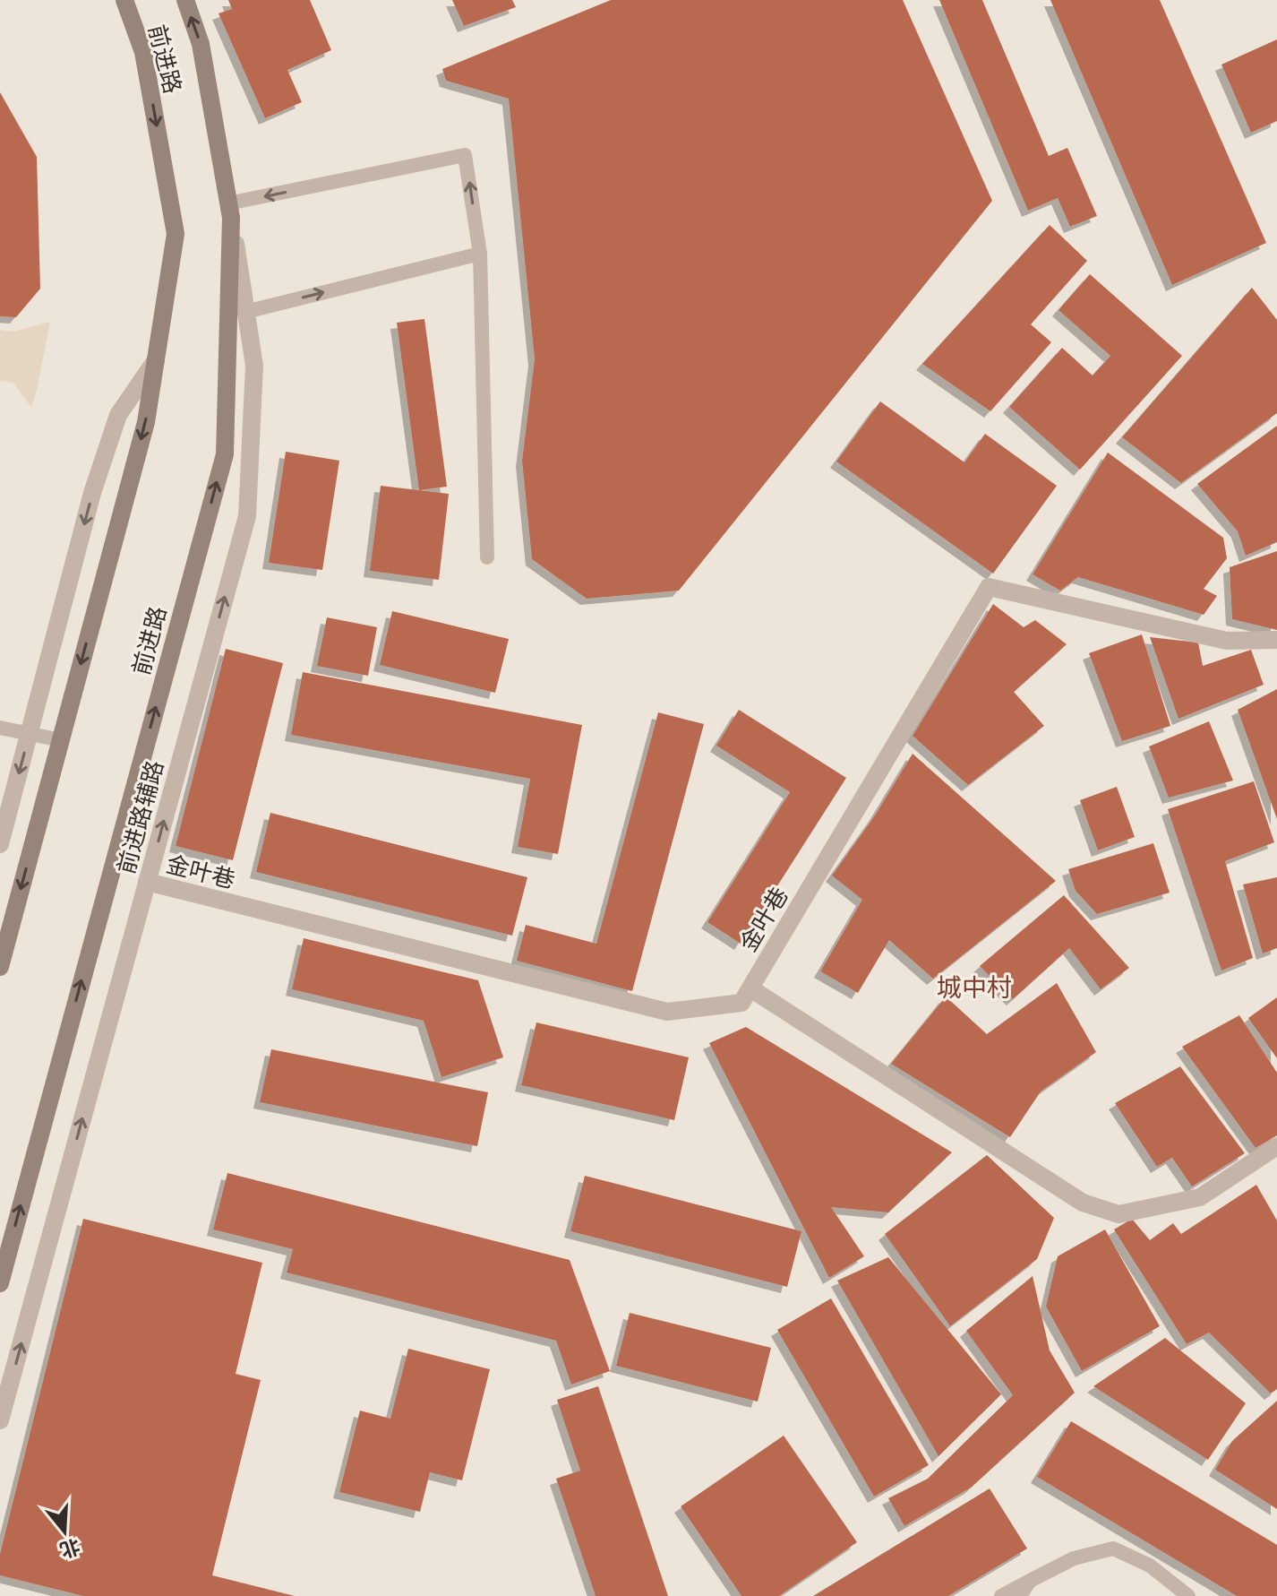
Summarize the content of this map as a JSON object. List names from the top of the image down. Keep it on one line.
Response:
{"streets":{"main road":["前进路"],"street":["前进路辅路","金叶巷"]},"crossings":[["前进路","前进路辅路"],["前进路辅路","金叶巷"]],"districts":["城中村"],"north":"bottom"}
